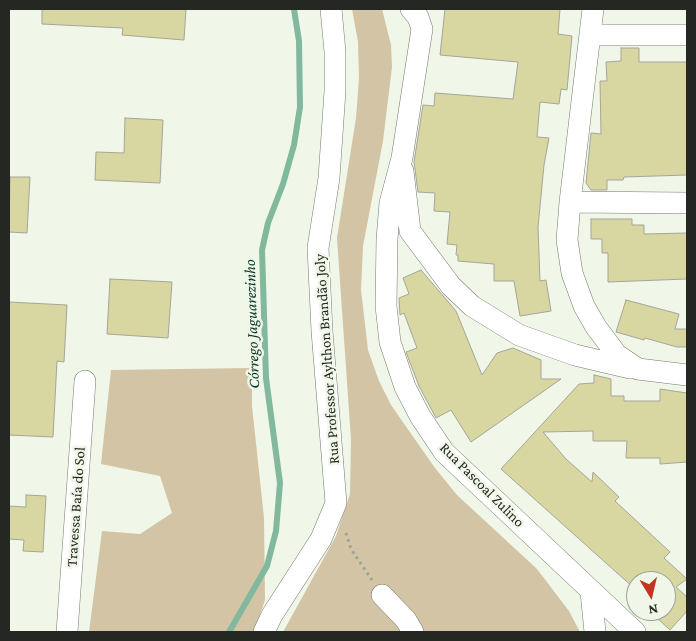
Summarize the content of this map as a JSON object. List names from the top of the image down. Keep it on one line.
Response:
{"streets":{"street":["Rua Professor Aylthon Brandão Joly","Rua Pascoal Zulino","Travessa Baía do Sol"]},"water":["Córrego Jaguarezinho"],"north":"bottom"}
